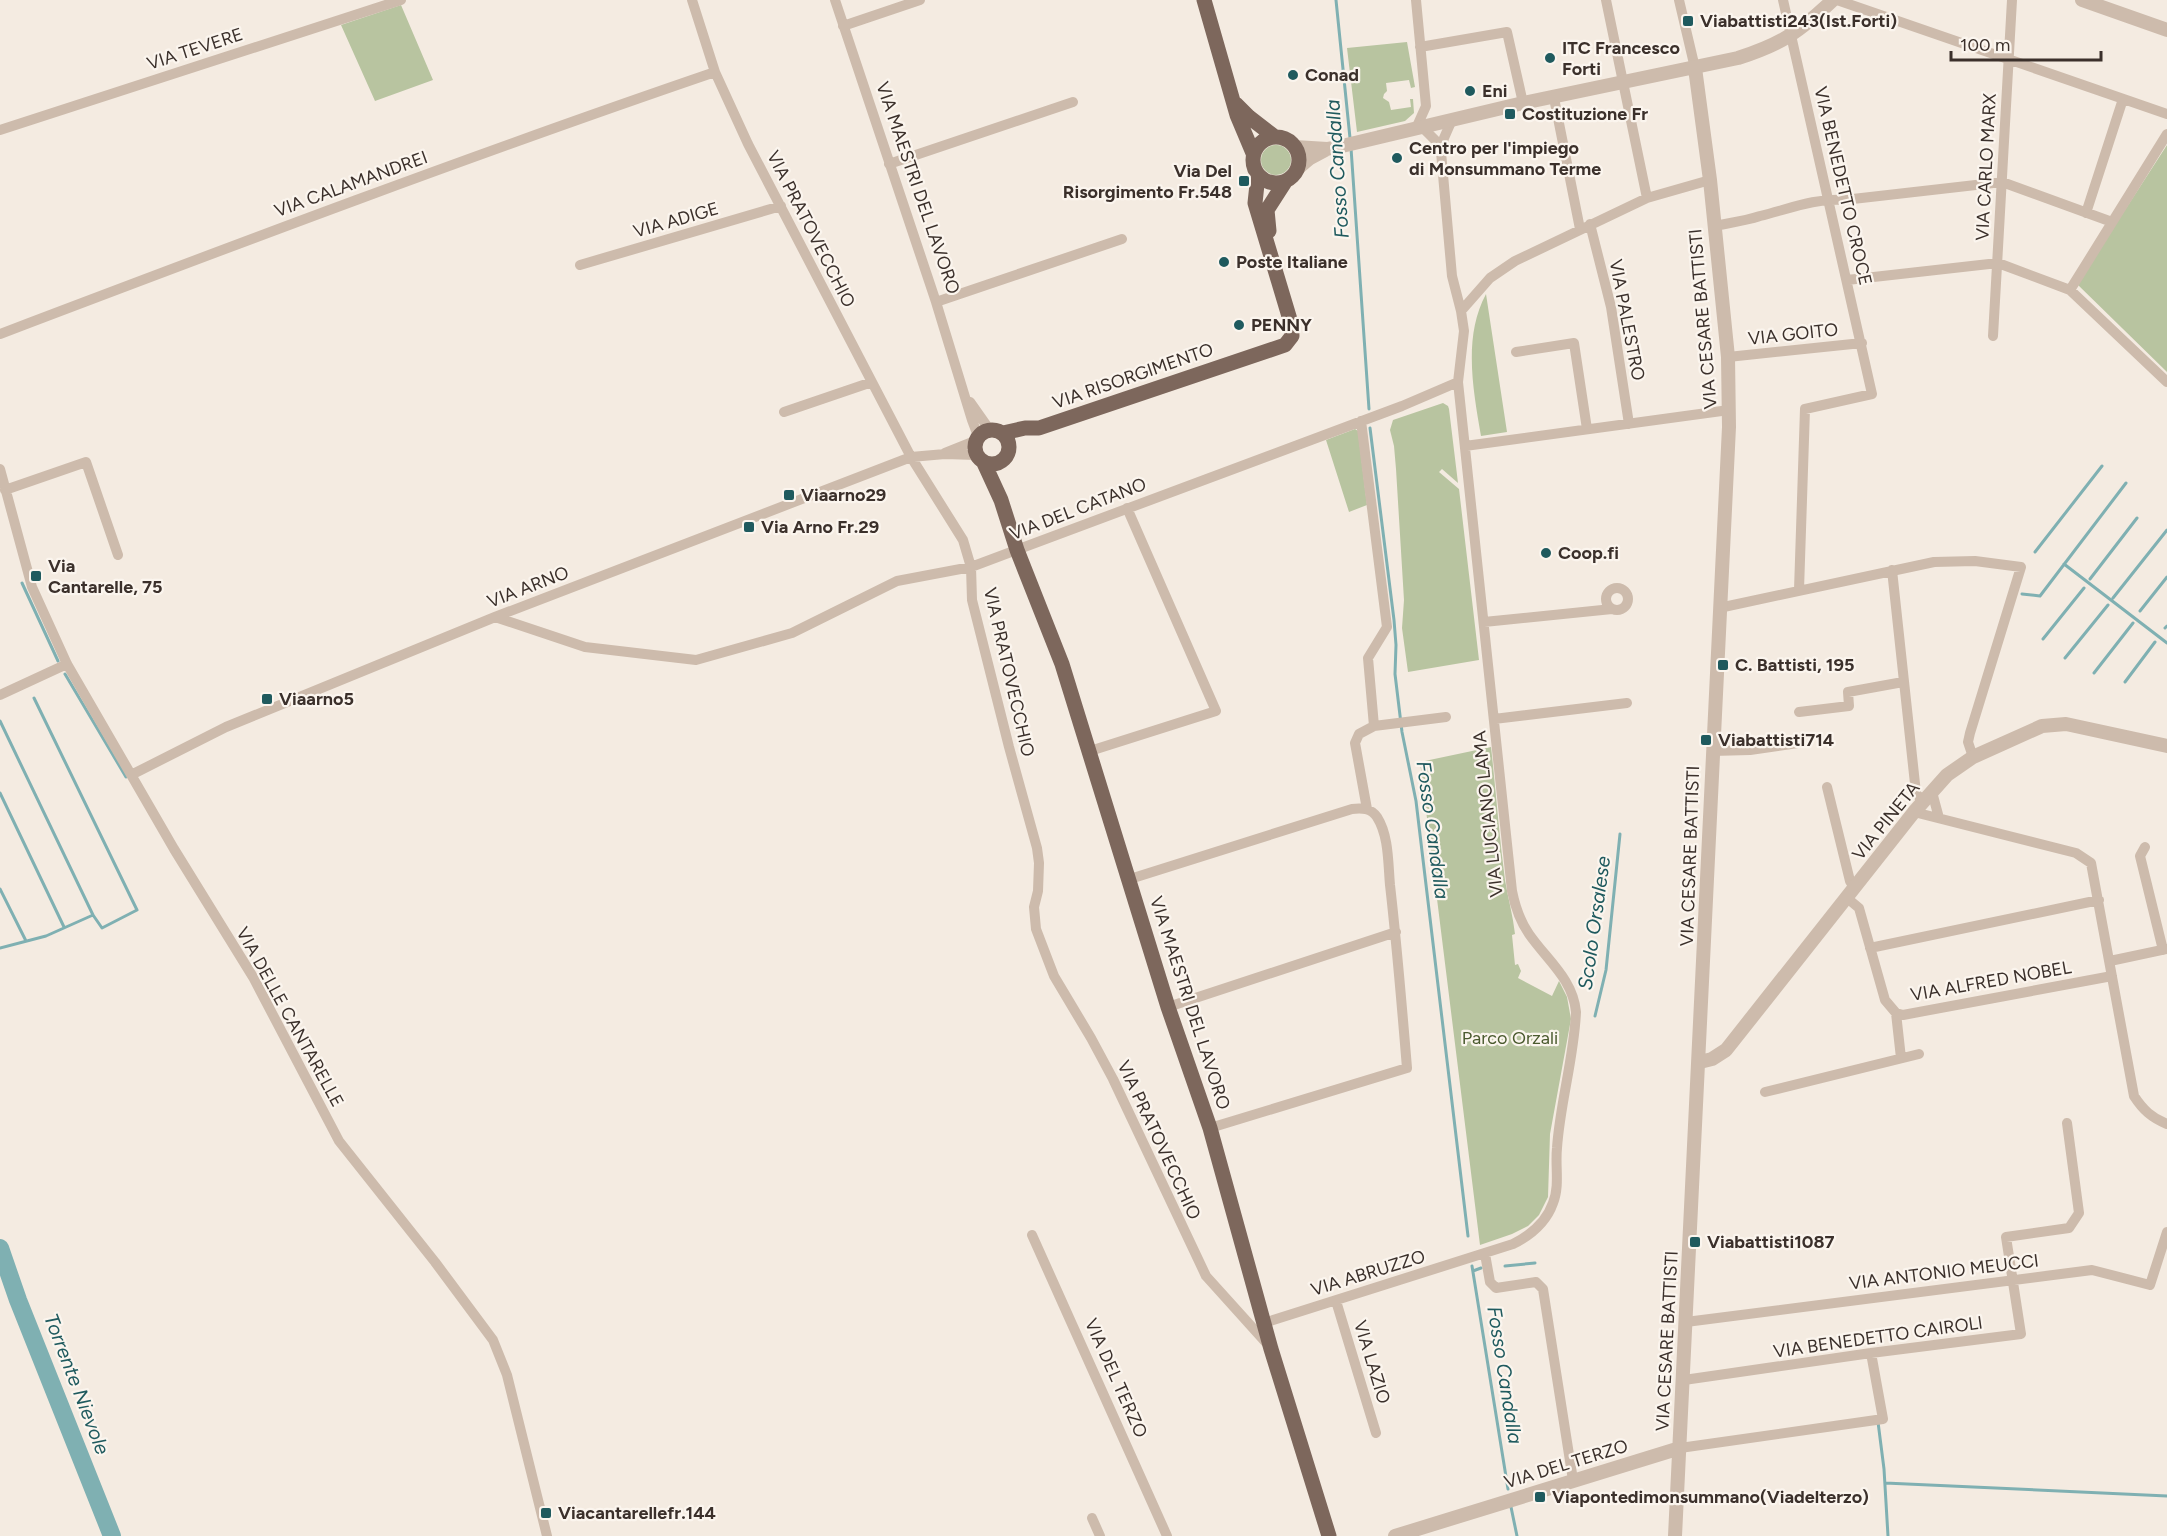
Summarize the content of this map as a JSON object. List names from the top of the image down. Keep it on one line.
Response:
{"streets":{"main road":["VIA MAESTRI DEL LAVORO","VIA RISORGIMENTO"],"street":["VIA TEVERE","VIA CARLO MARX","VIA CALAMANDREI","VIA BENEDETTO CROCE","VIA ADIGE","VIA PRATOVECCHIO","VIA CESARE BATTISTI","VIA PALESTRO","VIA GOITO","VIA DEL CATANO","VIA ARNO","VIA LUCIANO LAMA","VIA PINETA","VIA ALFRED NOBEL","VIA DELLE CANTARELLE","VIA ANTONIO MEUCCI","VIA ABRUZZO","VIA BENEDETTO CAIROLI","VIA LAZIO","VIA DEL TERZO"]},"crossings":[["VIA CALAMANDREI","VIA PRATOVECCHIO"],["VIA BENEDETTO CROCE","VIA GOITO"],["VIA MAESTRI DEL LAVORO","VIA PRATOVECCHIO"],["VIA MAESTRI DEL LAVORO","VIA RISORGIMENTO"],["VIA MAESTRI DEL LAVORO","VIA DEL CATANO"],["VIA MAESTRI DEL LAVORO","VIA ARNO"],["VIA MAESTRI DEL LAVORO","VIA ABRUZZO"],["VIA ADIGE","VIA PRATOVECCHIO"],["VIA PRATOVECCHIO","VIA DEL CATANO"],["VIA PRATOVECCHIO","VIA ARNO"],["VIA CESARE BATTISTI","VIA GOITO"],["VIA CESARE BATTISTI","VIA PINETA"],["VIA CESARE BATTISTI","VIA ANTONIO MEUCCI"],["VIA CESARE BATTISTI","VIA BENEDETTO CAIROLI"],["VIA CESARE BATTISTI","VIA DEL TERZO"],["VIA RISORGIMENTO","VIA ARNO"],["VIA DEL CATANO","VIA ARNO"],["VIA DEL CATANO","VIA LUCIANO LAMA"],["VIA ARNO","VIA DELLE CANTARELLE"],["VIA LUCIANO LAMA","VIA ABRUZZO"],["VIA PINETA","VIA ALFRED NOBEL"],["VIA ANTONIO MEUCCI","VIA BENEDETTO CAIROLI"],["VIA ABRUZZO","VIA LAZIO"]],"water":["Fosso Candalla","Scolo Orsalese","Torrente Nievole"],"parks":["Parco Orzali"],"places":{"transit":["Viabattisti243(Ist.Forti)","Costituzione Fr","Via Del Risorgimento Fr.548","Viaarno29","Via Arno Fr.29","Via Cantarelle, 75","C. Battisti, 195","Viaarno5","Viabattisti714","Viabattisti1087","Viapontedimonsummano(Viadelterzo)","Viacantarellefr.144"],"other":["ITC Francesco Forti","Conad","Eni","Centro per l'impiego di Monsummano Terme","Poste Italiane","PENNY","Coop.fi"]},"scale_bar":"100 m"}
